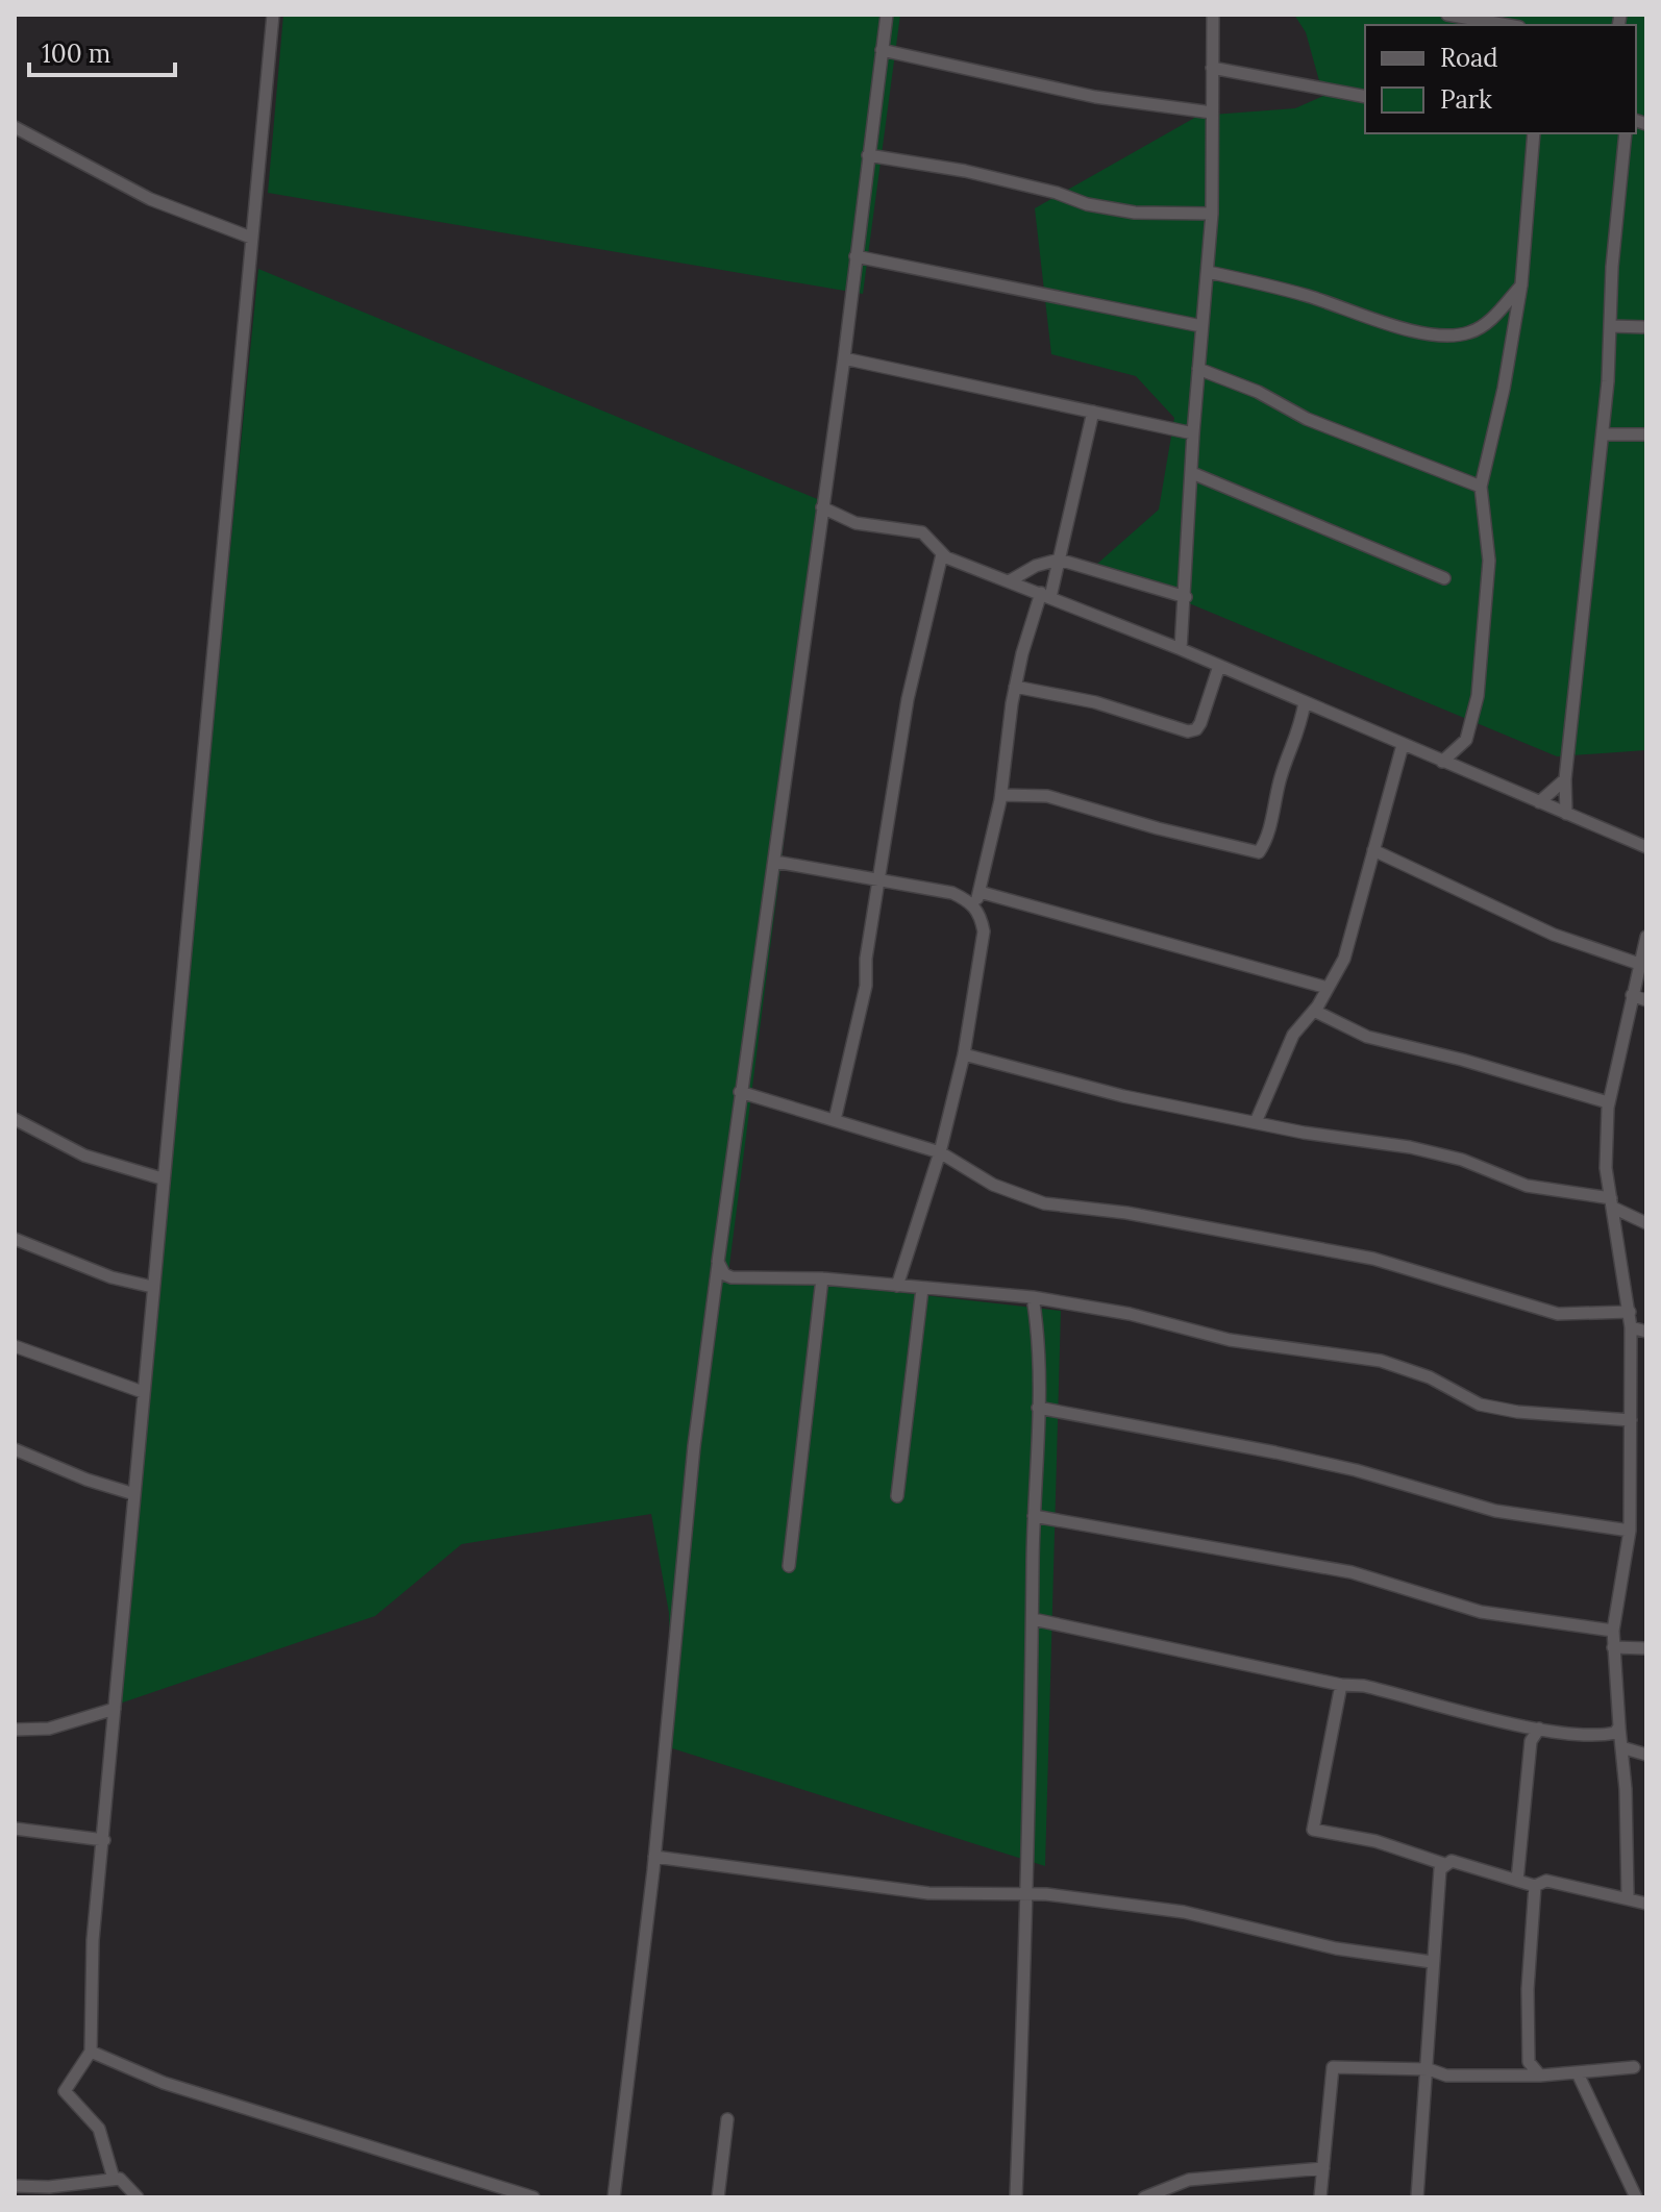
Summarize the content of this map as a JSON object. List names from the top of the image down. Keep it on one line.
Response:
{"legend":["Road","Park"],"scale_bar":"100 m"}
